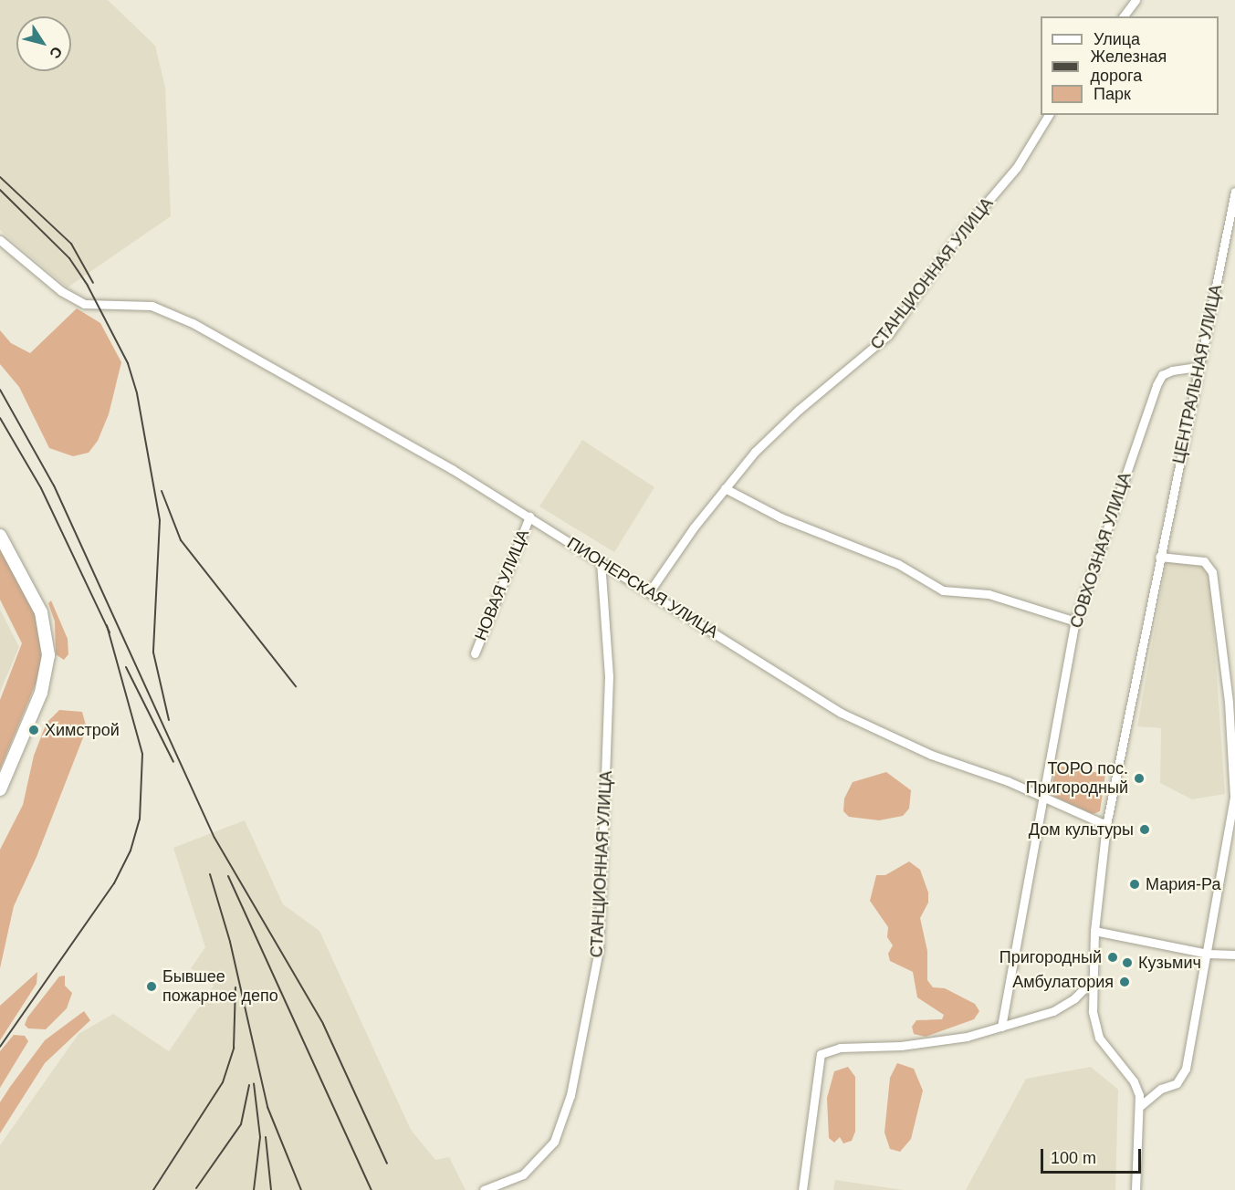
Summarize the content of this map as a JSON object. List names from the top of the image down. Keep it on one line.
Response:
{"streets":{"street":["СТАНЦИОННАЯ УЛИЦА","ЦЕНТРАЛЬНАЯ УЛИЦА","СОВХОЗНАЯ УЛИЦА","НОВАЯ УЛИЦА","ПИОНЕРСКАЯ УЛИЦА"]},"crossings":[["СТАНЦИОННАЯ УЛИЦА","ПИОНЕРСКАЯ УЛИЦА"],["ЦЕНТРАЛЬНАЯ УЛИЦА","СОВХОЗНАЯ УЛИЦА"],["ЦЕНТРАЛЬНАЯ УЛИЦА","ПИОНЕРСКАЯ УЛИЦА"],["СОВХОЗНАЯ УЛИЦА","ПИОНЕРСКАЯ УЛИЦА"],["НОВАЯ УЛИЦА","ПИОНЕРСКАЯ УЛИЦА"]],"places":["Химстрой","ТОРО пос. Пригородный","Дом культуры","Мария-Ра","Пригородный","Кузьмич","Амбулатория","Бывшее пожарное депо"],"legend":["Улица","Железная дорога","Парк"],"scale_bar":"100 m","north":"bottom right"}
